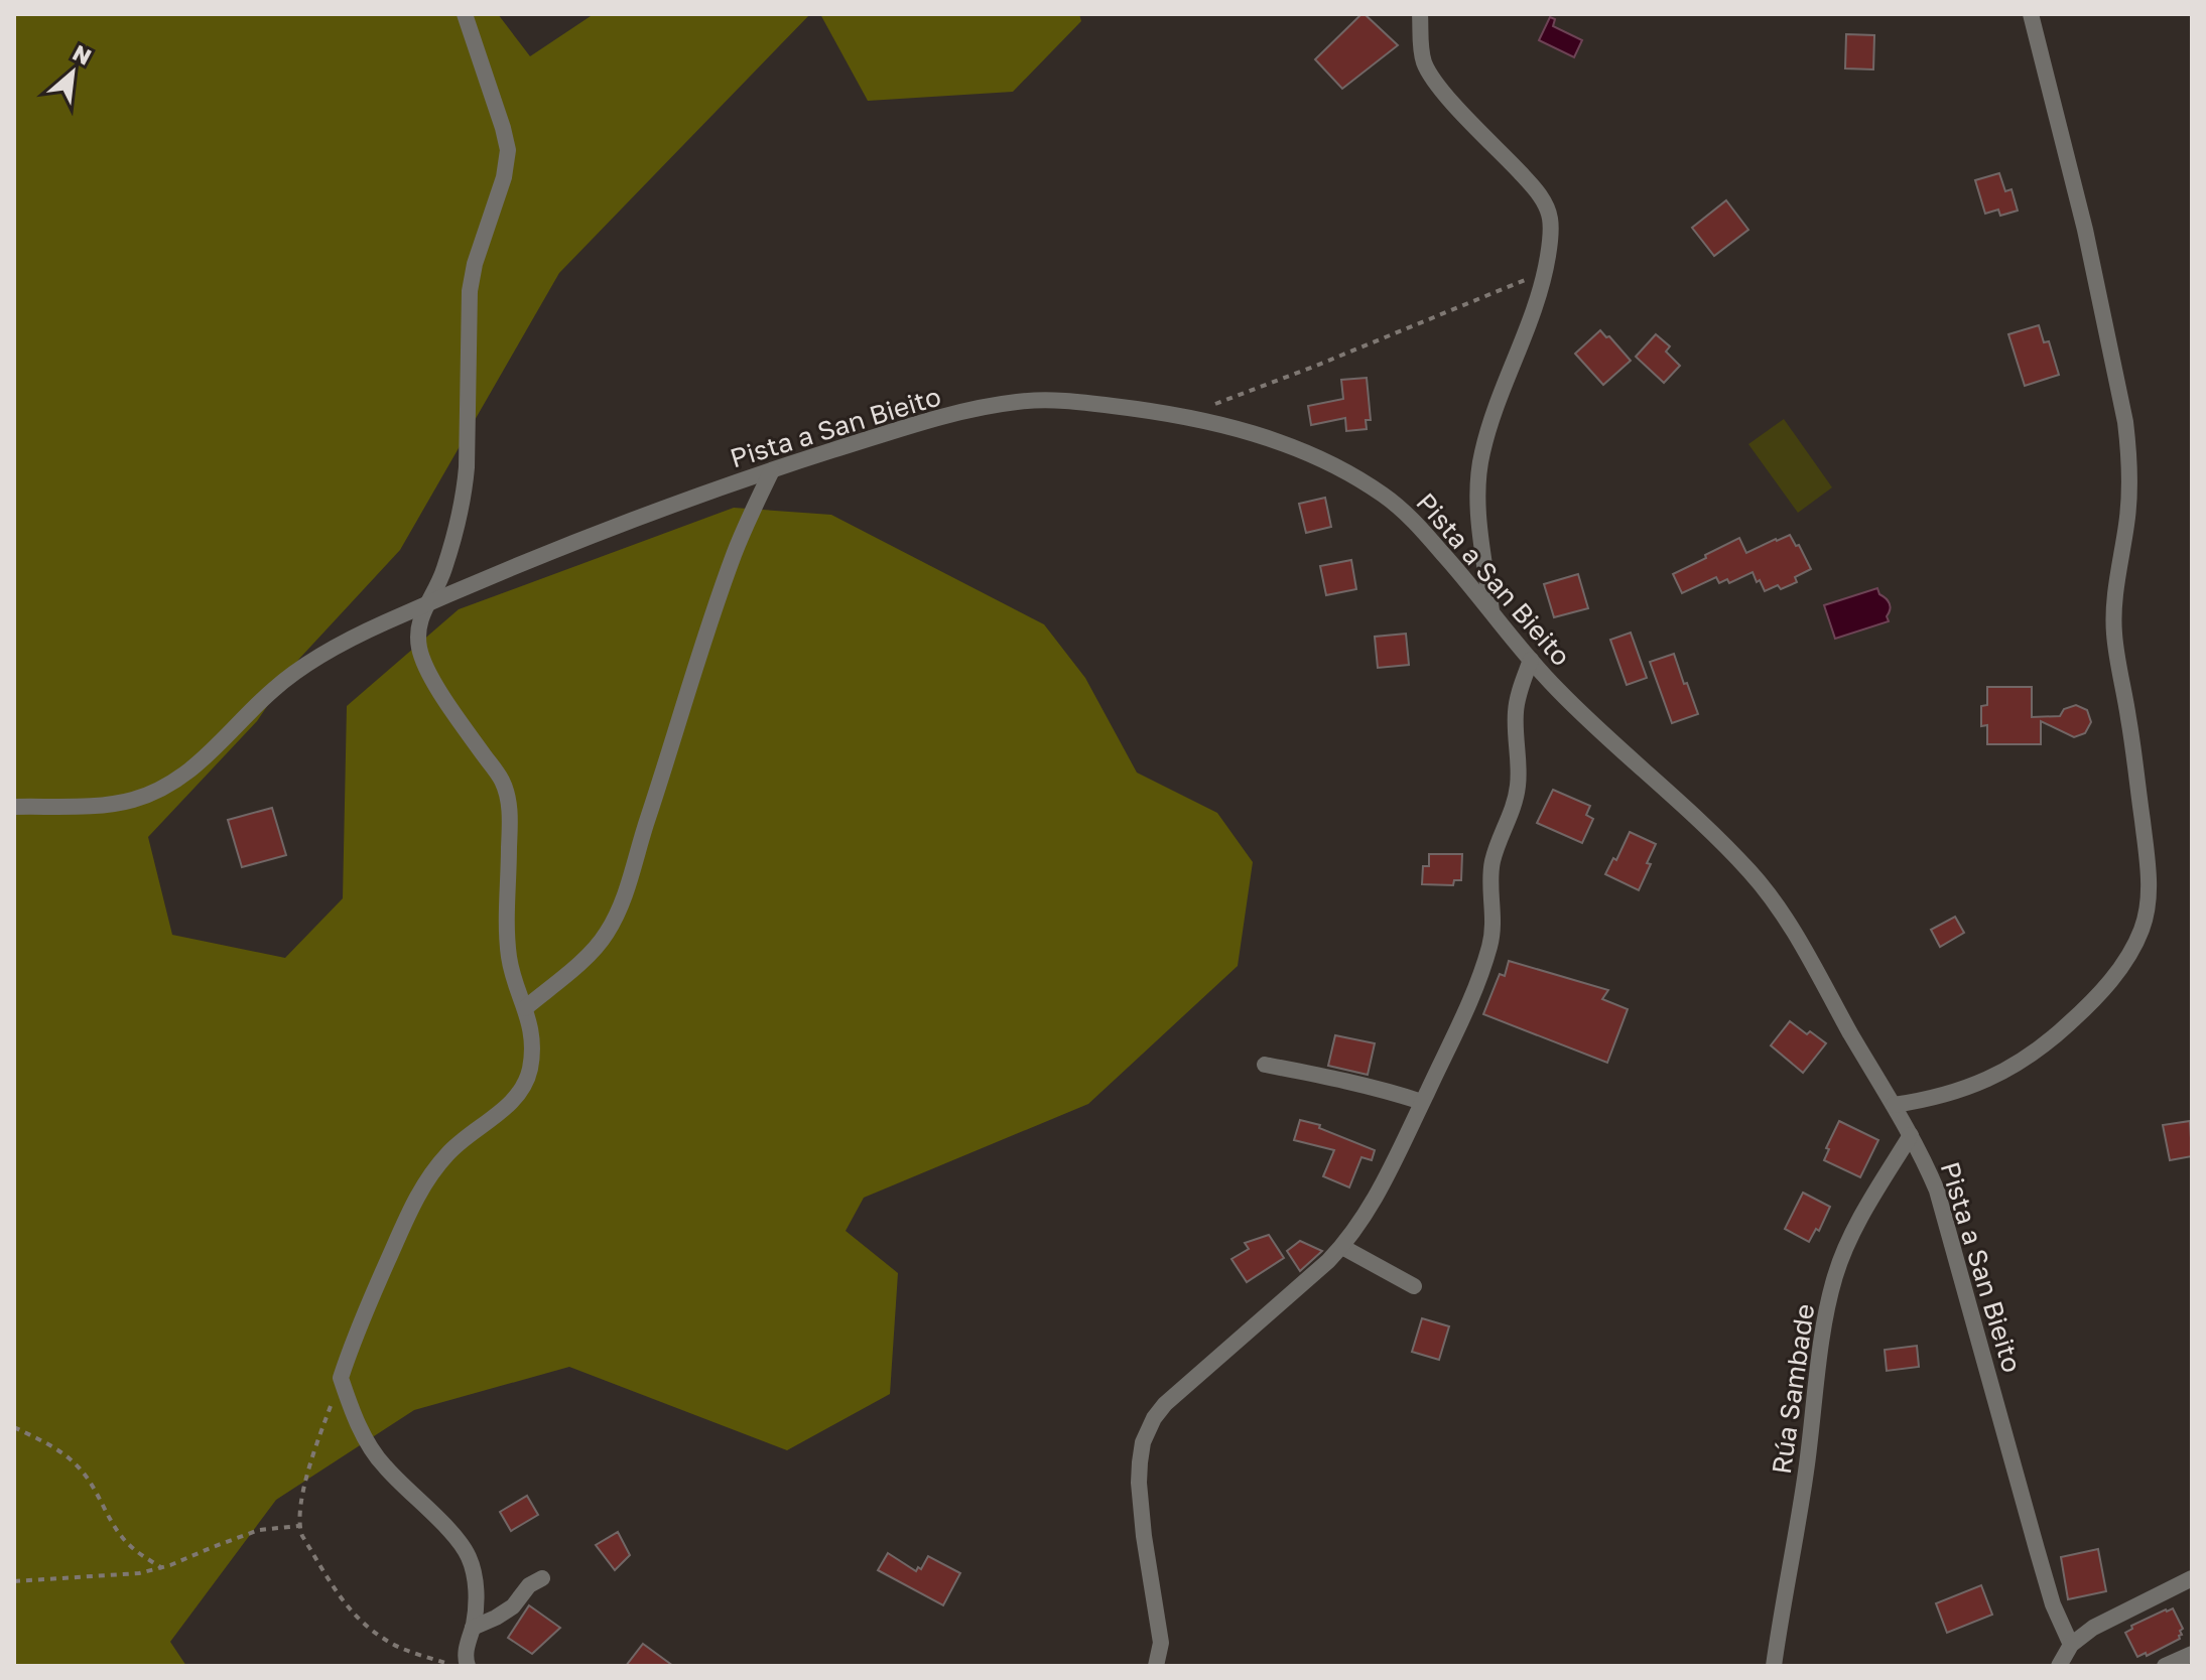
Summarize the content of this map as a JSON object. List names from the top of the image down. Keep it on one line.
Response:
{"streets":{"street":["Pista a San Bieito","Rúa Sambade"]},"crossings":[["Pista a San Bieito","Rúa Sambade"]],"north":"top right"}
